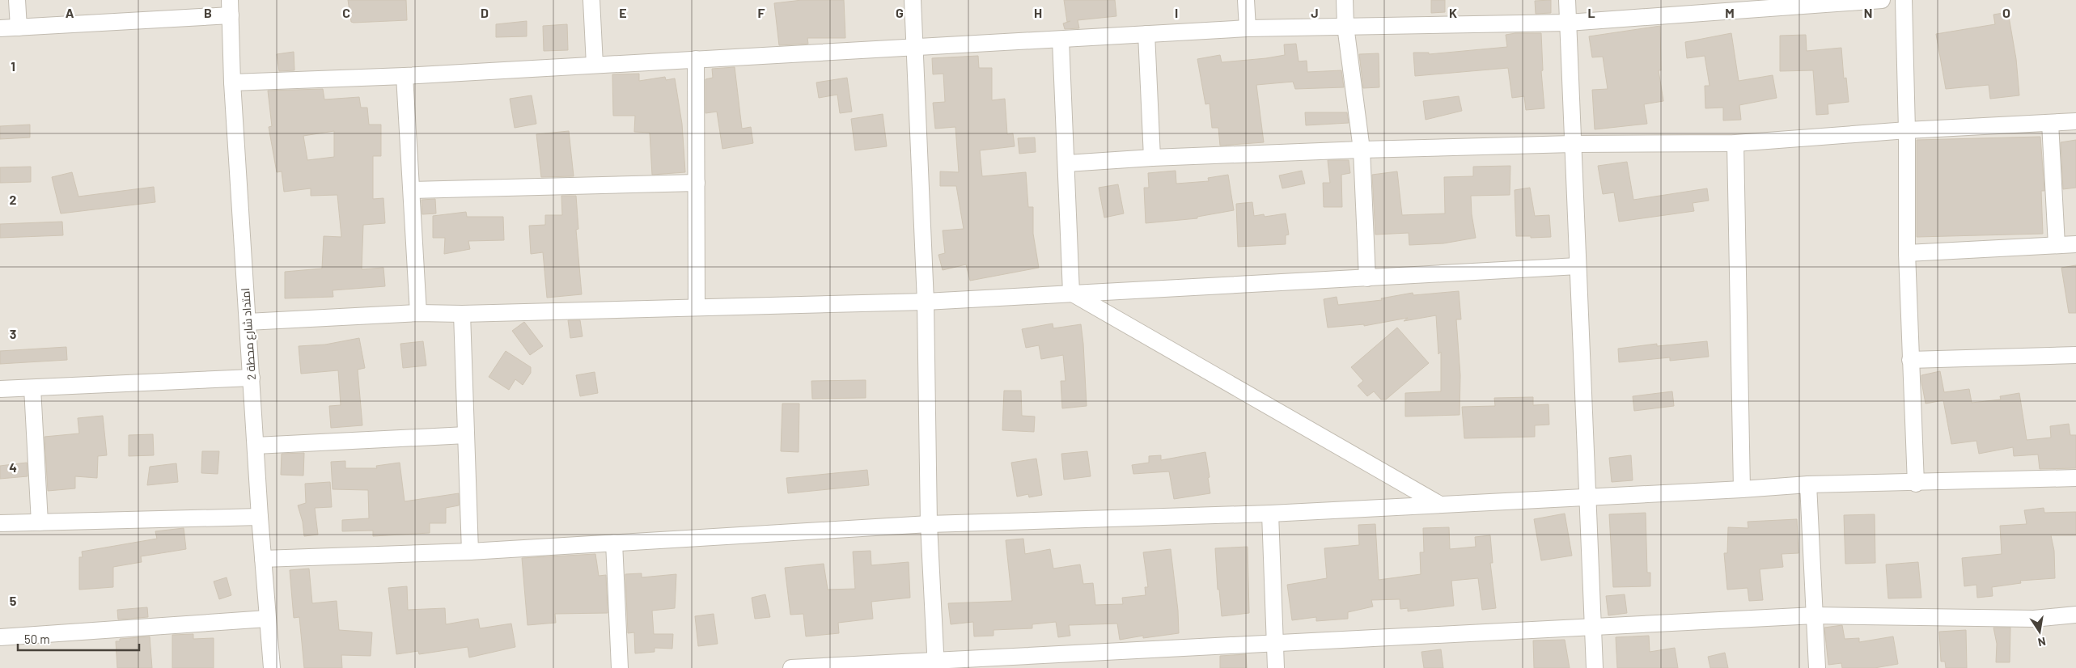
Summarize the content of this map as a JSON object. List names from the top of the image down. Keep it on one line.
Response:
{"streets":{"street":["امتداد شارع محطة 2"]},"scale_bar":"50 m","north":"bottom","grid":{"columns":["A","B","C","D","E","F","G","H","I","J","K","L","M","N","O"],"rows":["1","2","3","4","5"]}}
